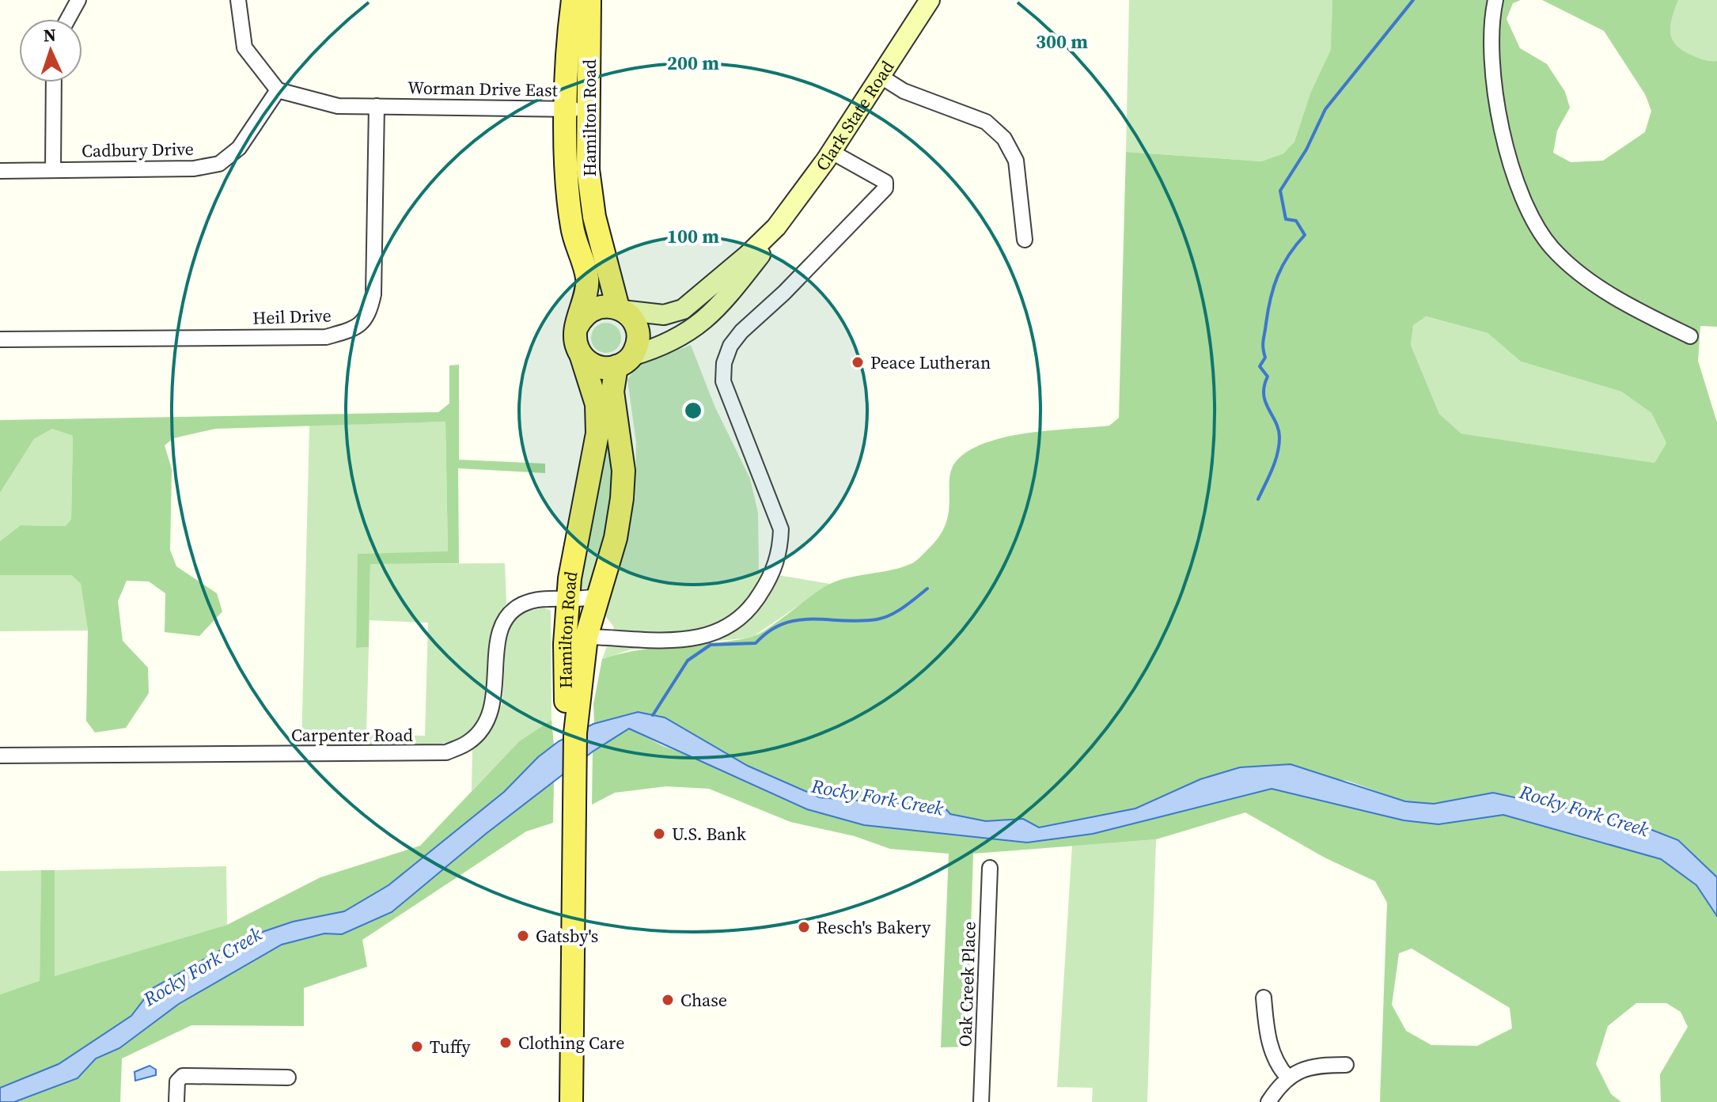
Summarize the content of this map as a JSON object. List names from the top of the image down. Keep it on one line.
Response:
{"streets":{"main road":["Clark State Road","Hamilton Road"],"street":["Worman Drive East","Cadbury Drive","Heil Drive","Carpenter Road","Oak Creek Place"]},"crossings":[["Worman Drive East","Hamilton Road"],["Worman Drive East","Cadbury Drive"],["Worman Drive East","Heil Drive"],["Clark State Road","Hamilton Road"],["Hamilton Road","Carpenter Road"]],"water":["Rocky Fork Creek"],"places":["Peace Lutheran","U.S. Bank","Resch's Bakery","Gatsby's","Chase","Clothing Care","Tuffy"],"north":"top","rings":["300 m","200 m","100 m"]}
